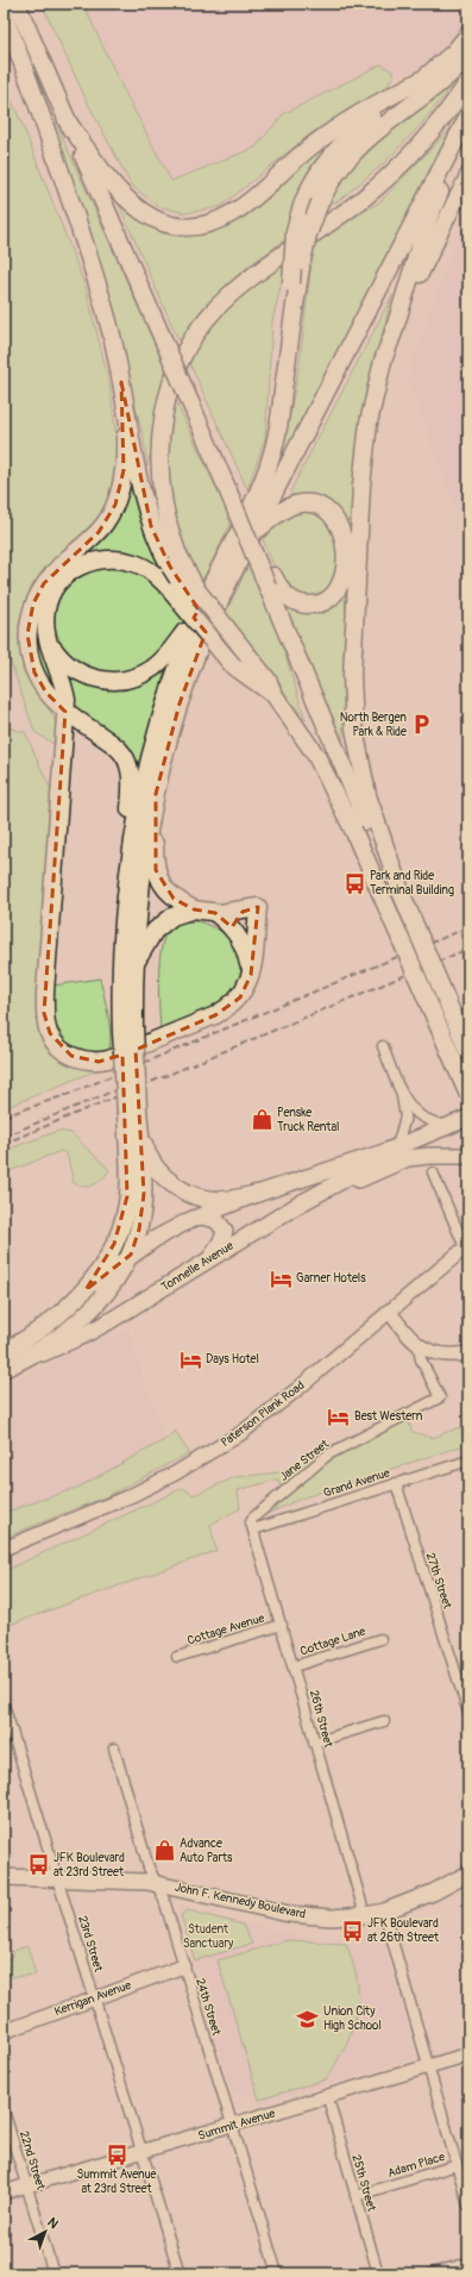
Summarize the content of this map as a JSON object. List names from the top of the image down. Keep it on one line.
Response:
{"streets":{"highway":["Tonnelle Avenue"],"main road":["John F. Kennedy Boulevard"],"street":["Paterson Plank Road","Jane Street","Grand Avenue","27th Street","Cottage Avenue","Cottage Lane","26th Street","23rd Street","Kerrigan Avenue","24th Street","Summit Avenue","22nd Street","Adam Place","25th Street"]},"crossings":[["Jane Street","Grand Avenue"],["Jane Street","26th Street"],["Grand Avenue","27th Street"],["Grand Avenue","26th Street"],["Cottage Avenue","26th Street"],["Cottage Lane","26th Street"],["26th Street","John F. Kennedy Boulevard"],["John F. Kennedy Boulevard","23rd Street"],["John F. Kennedy Boulevard","24th Street"],["23rd Street","Kerrigan Avenue"],["23rd Street","Summit Avenue"],["Kerrigan Avenue","24th Street"],["24th Street","Summit Avenue"],["Summit Avenue","22nd Street"],["Summit Avenue","25th Street"],["Adam Place","25th Street"]],"parks":["Student Sanctuary"],"places":{"parking":["North Bergen Park & Ride"],"bus stop":["Park and Ride Terminal Building","JFK Boulevard at 23rd Street","JFK Boulevard at 26th Street","Summit Avenue at 23rd Street"],"shop":["Penske Truck Rental","Advance Auto Parts"],"hotel":["Garner Hotels","Days Hotel","Best Western"],"school or university":["Union City High School"]},"north":"top right"}
